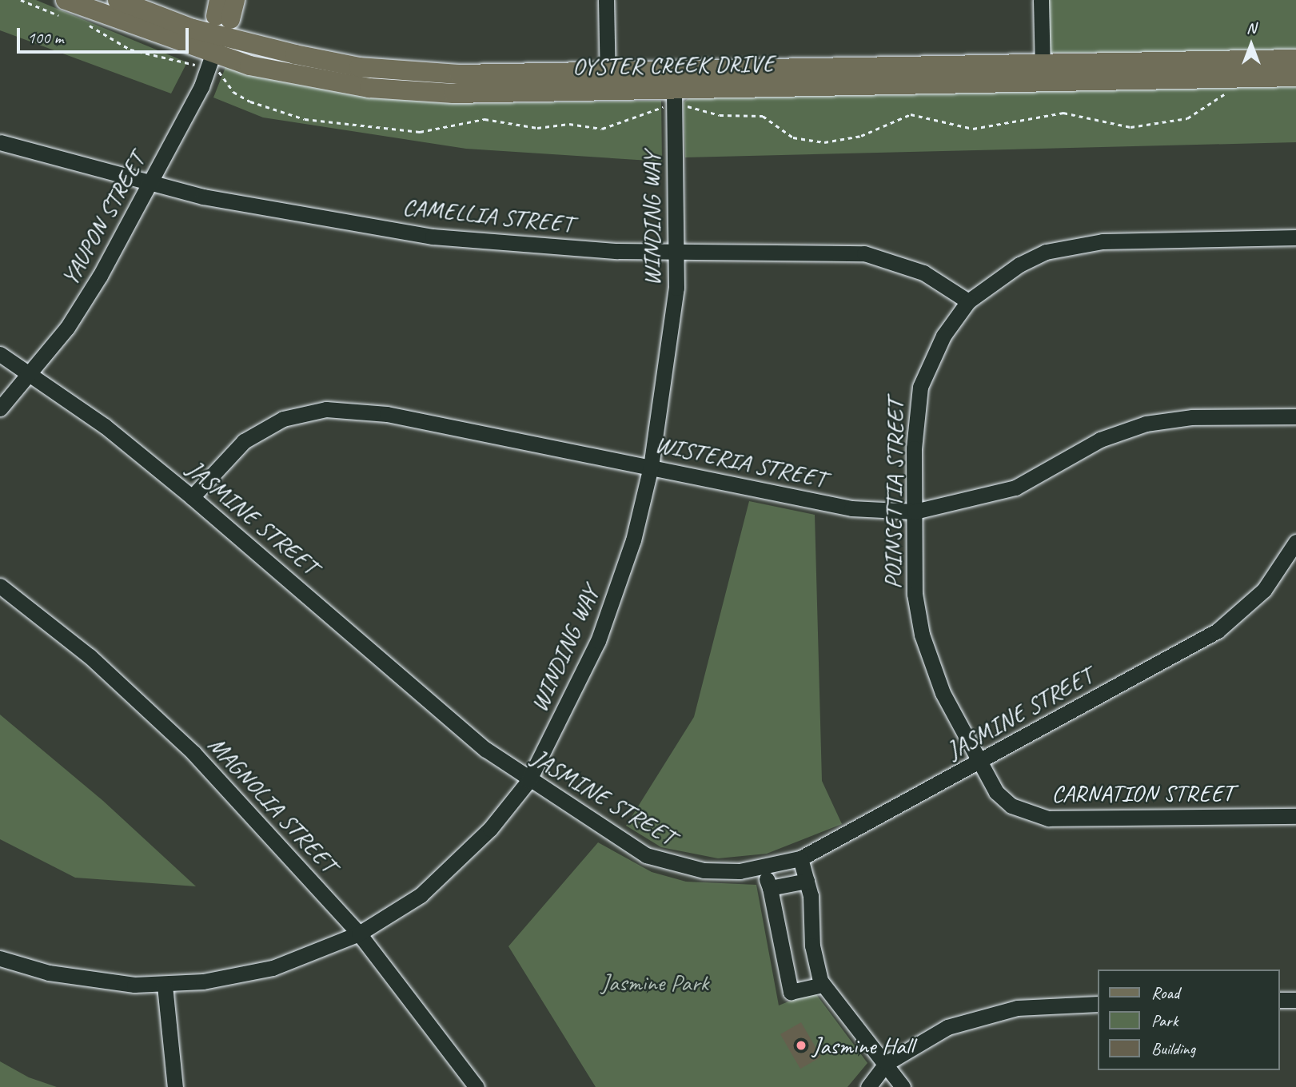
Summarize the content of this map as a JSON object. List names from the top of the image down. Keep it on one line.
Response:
{"streets":{"main road":["OYSTER CREEK DRIVE"],"street":["CAMELLIA STREET","YAUPON STREET","WINDING WAY","WISTERIA STREET","POINSETTIA STREET","JASMINE STREET","CARNATION STREET","MAGNOLIA STREET"]},"crossings":[["OYSTER CREEK DRIVE","YAUPON STREET"],["OYSTER CREEK DRIVE","WINDING WAY"],["CAMELLIA STREET","YAUPON STREET"],["CAMELLIA STREET","WINDING WAY"],["CAMELLIA STREET","POINSETTIA STREET"],["YAUPON STREET","JASMINE STREET"],["WINDING WAY","WISTERIA STREET"],["WINDING WAY","JASMINE STREET"],["WINDING WAY","MAGNOLIA STREET"],["WISTERIA STREET","POINSETTIA STREET"],["WISTERIA STREET","JASMINE STREET"],["POINSETTIA STREET","JASMINE STREET"],["POINSETTIA STREET","CARNATION STREET"],["JASMINE STREET","CARNATION STREET"]],"parks":["Jasmine Park"],"places":["Jasmine Hall"],"legend":["Road","Park","Building"],"scale_bar":"100 m","north":"top"}
